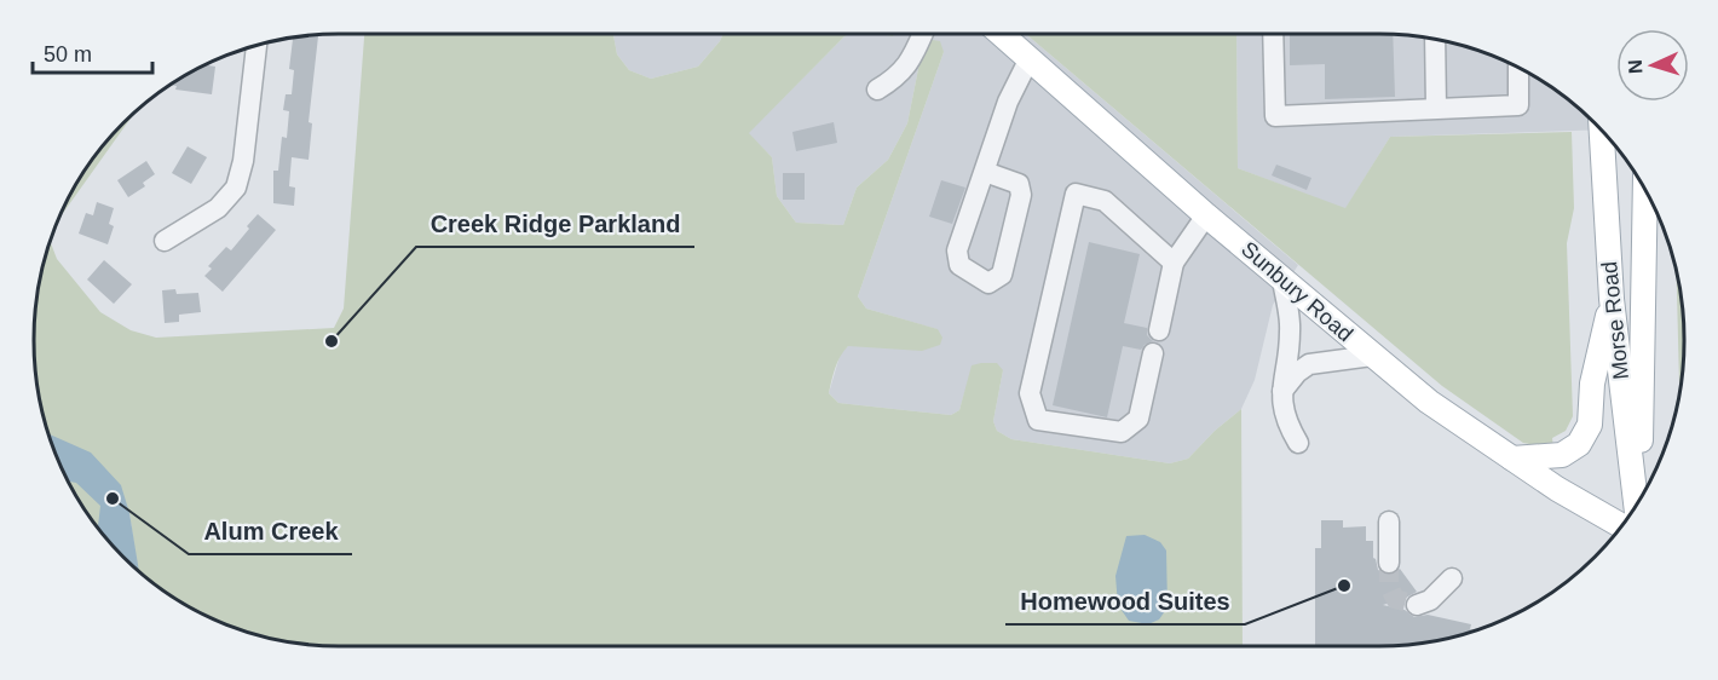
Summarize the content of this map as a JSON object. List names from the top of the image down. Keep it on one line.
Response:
{"streets":{"main road":["Sunbury Road","Morse Road"]},"places":["Creek Ridge Parkland","Alum Creek","Homewood Suites"],"scale_bar":"50 m","north":"left"}
